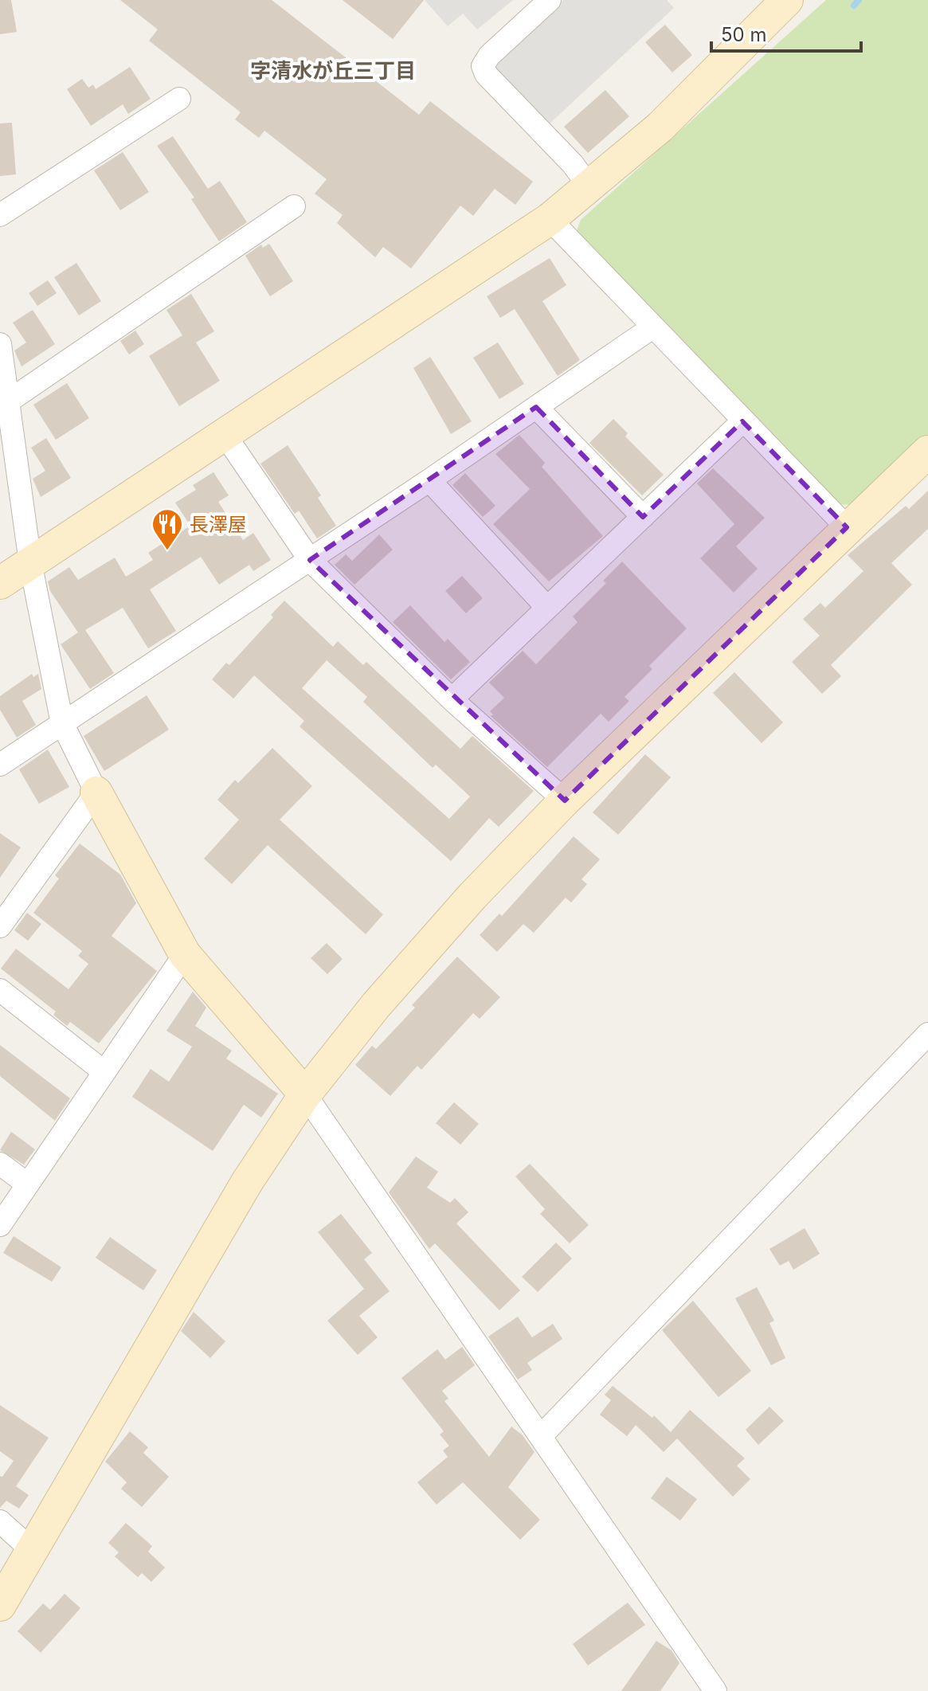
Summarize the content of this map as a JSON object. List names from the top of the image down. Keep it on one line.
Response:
{"districts":["字清水が丘三丁目"],"places":{"restaurant":["長澤屋"]},"scale_bar":"50 m"}
